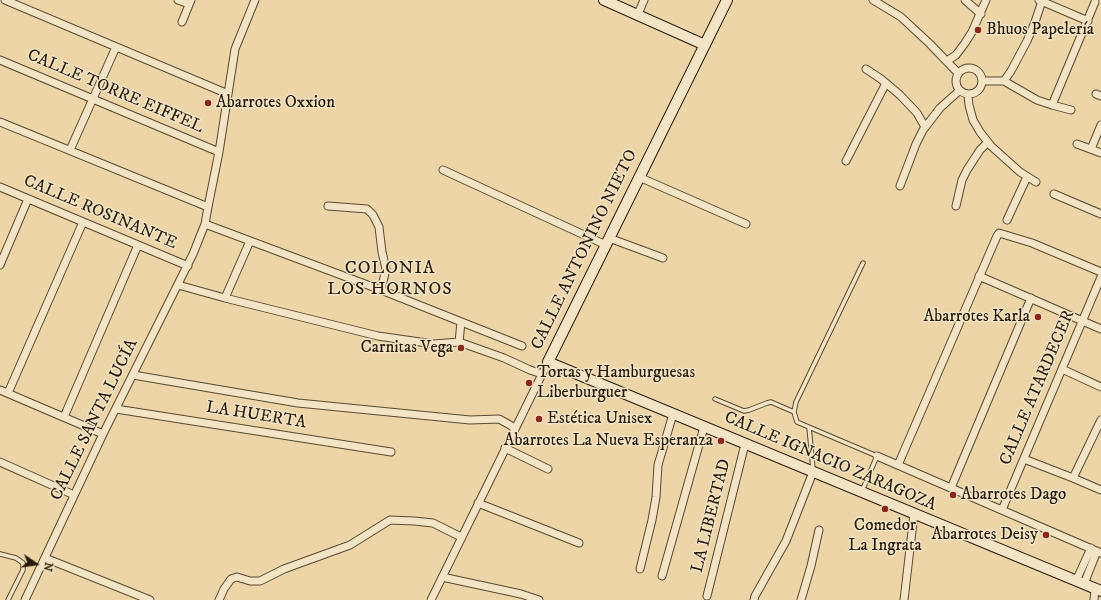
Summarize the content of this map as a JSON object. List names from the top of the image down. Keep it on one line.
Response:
{"streets":{"main road":["CALLE ANTONINO NIETO","CALLE IGNACIO ZARAGOZA"],"street":["CALLE TORRE EIFFEL","CALLE ROSINANTE","CALLE ATARDECER","LA HUERTA","CALLE SANTA LUCÍA","LA LIBERTAD"]},"crossings":[["CALLE TORRE EIFFEL","CALLE SANTA LUCÍA"],["CALLE ROSINANTE","CALLE SANTA LUCÍA"],["CALLE ANTONINO NIETO","CALLE IGNACIO ZARAGOZA"],["LA HUERTA","CALLE SANTA LUCÍA"],["CALLE IGNACIO ZARAGOZA","LA LIBERTAD"]],"districts":["COLONIA LOS HORNOS"],"places":["Bhuos Papelería","Abarrotes Oxxion","Abarrotes Karla","Carnitas Vega","Tortas y Hamburguesas Liberburguer","Estética Unisex","Abarrotes La Nueva Esperanza","Abarrotes Dago","Comedor La Ingrata","Abarrotes Deisy"],"north":"right"}
